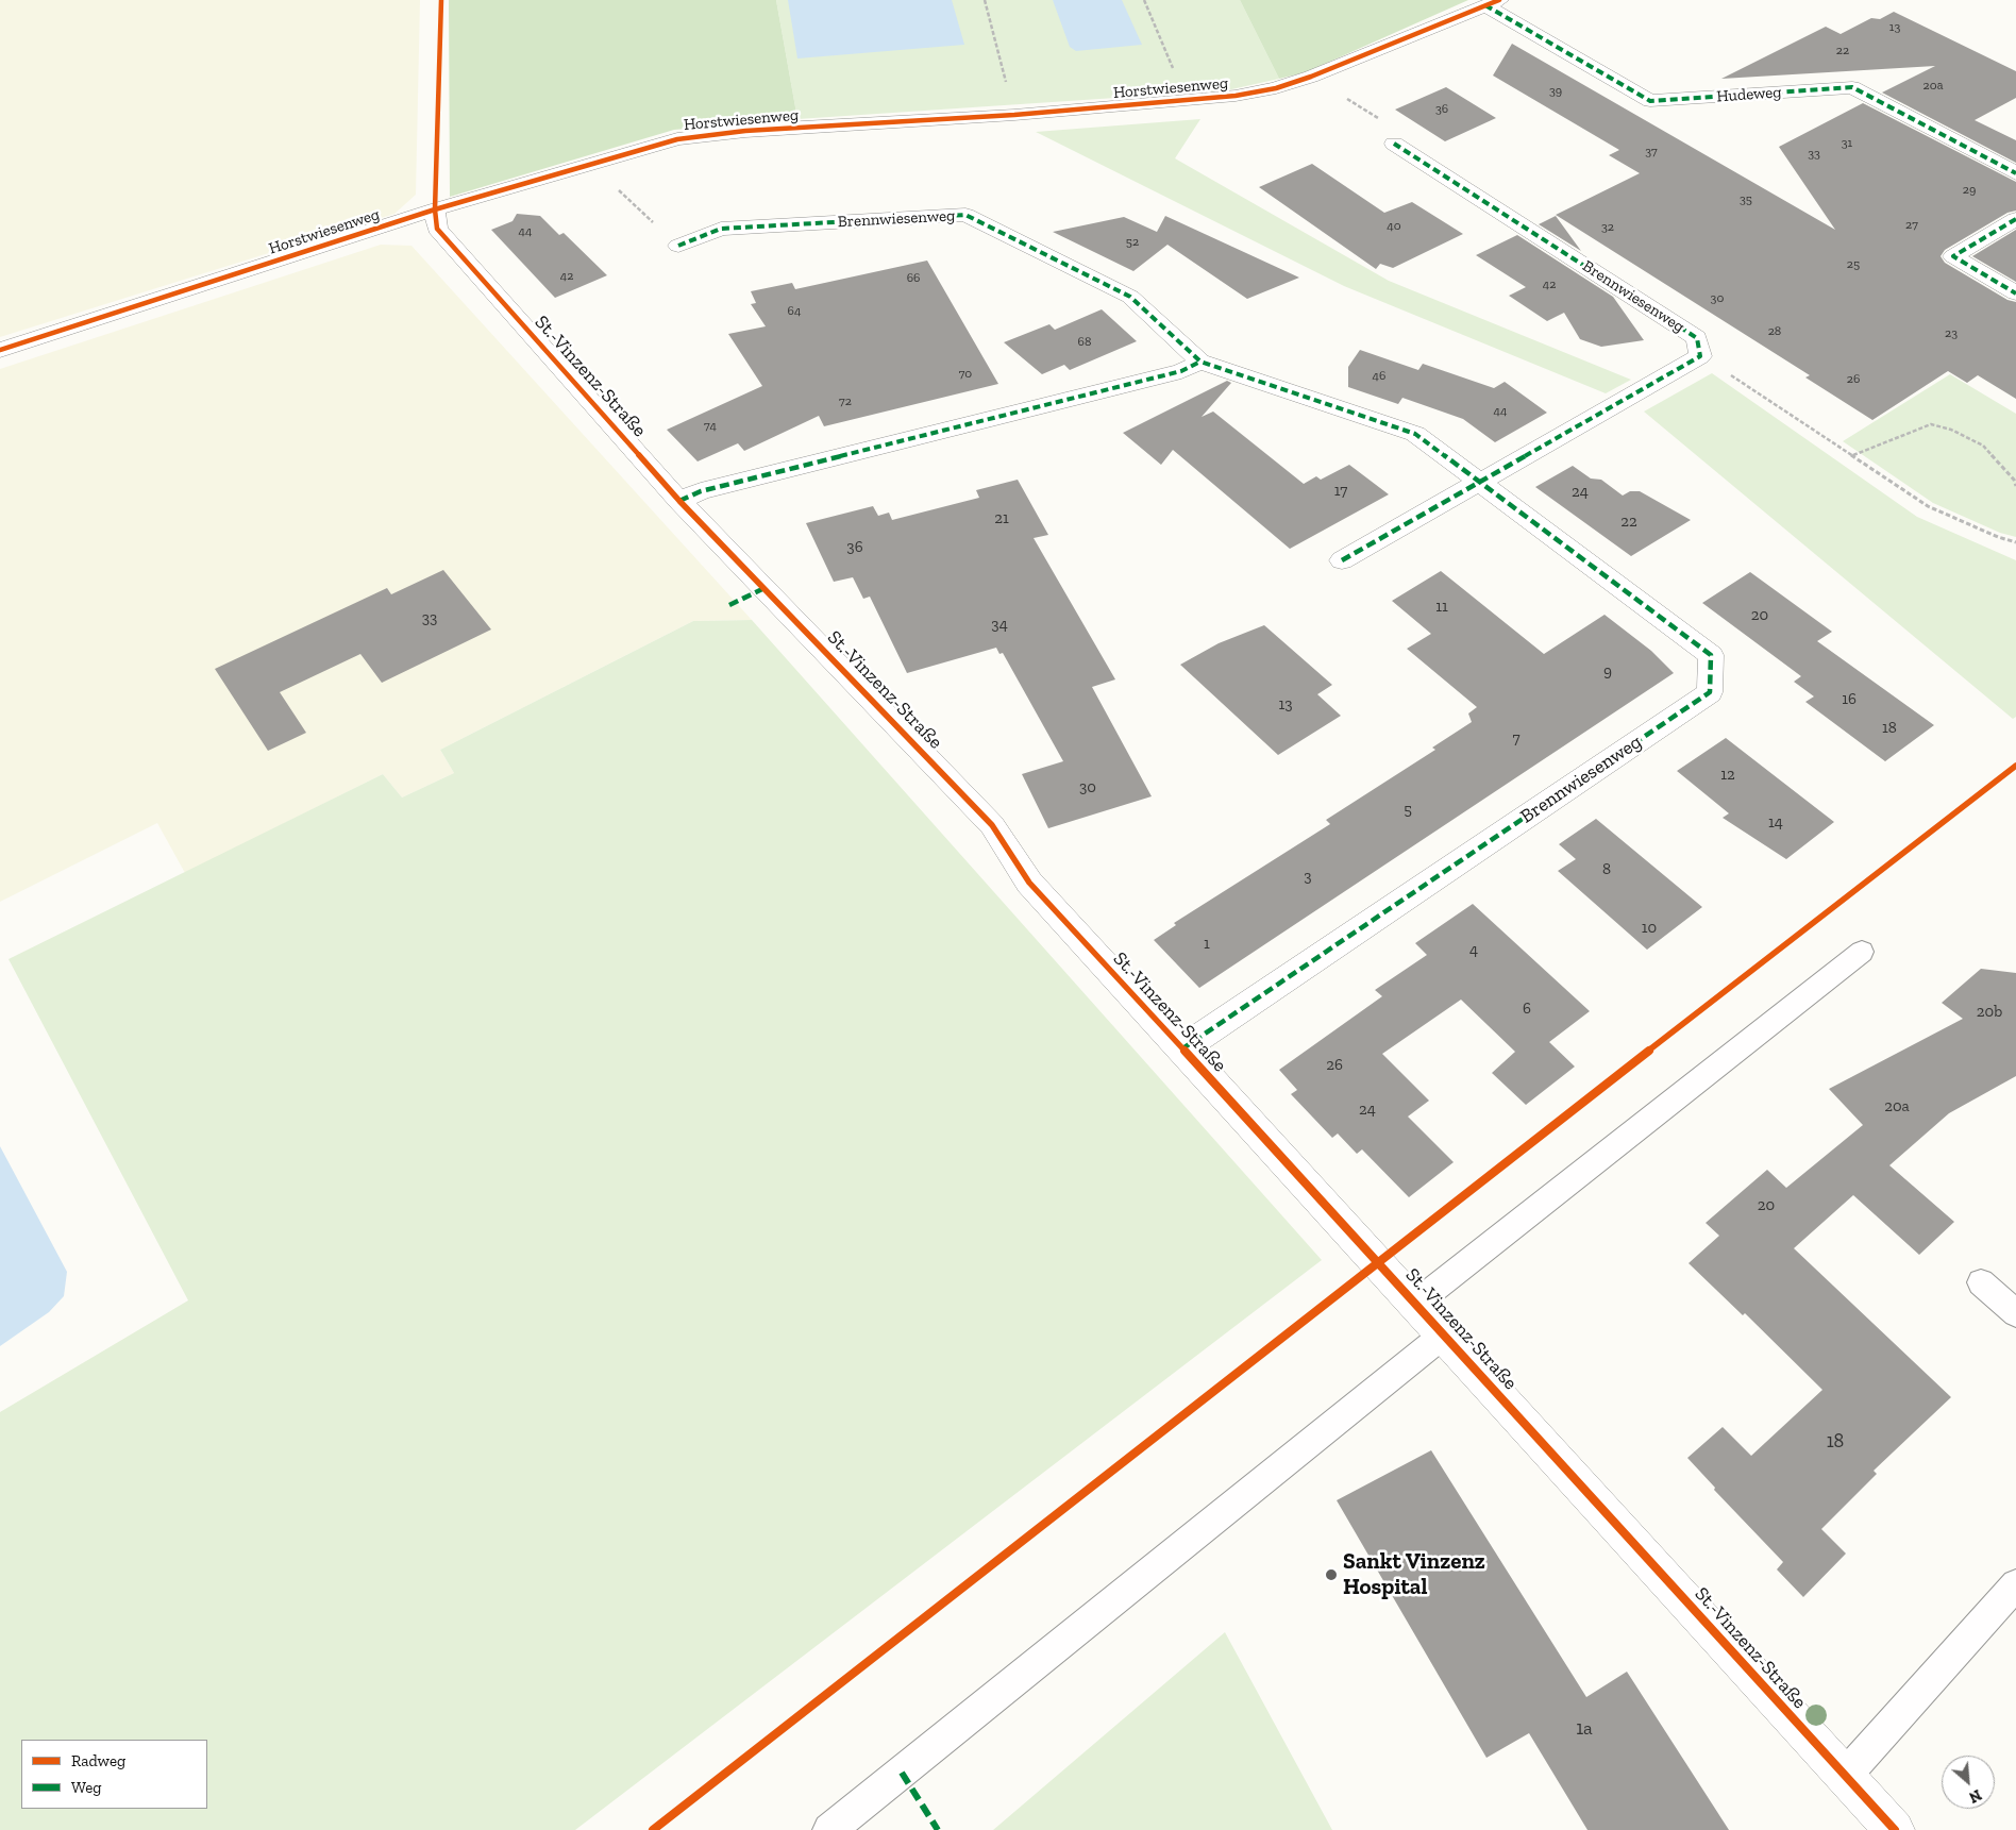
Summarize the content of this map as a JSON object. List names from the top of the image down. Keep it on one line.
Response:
{"streets":{"street":["Horstwiesenweg","Hudeweg","Brennwiesenweg","St.-Vinzenz-Straße"]},"crossings":[["Horstwiesenweg","Hudeweg"],["Horstwiesenweg","St.-Vinzenz-Straße"],["Brennwiesenweg","St.-Vinzenz-Straße"]],"places":["Sankt Vinzenz Hospital"],"house_numbers":["13","22","20a","39","36","31","37","33","29","35","27","40","32","44","52","25","42","66","42","30","64","28","23","68","70","46","26","72","44","74","17","24","21","22","36","11","20","33","34","9","16","13","18","7","12","30","5","14","8","3","10","1","4","6","20b","26","20a","24","20","18","1a"],"legend":["Radweg","Weg"],"north":"bottom right"}
